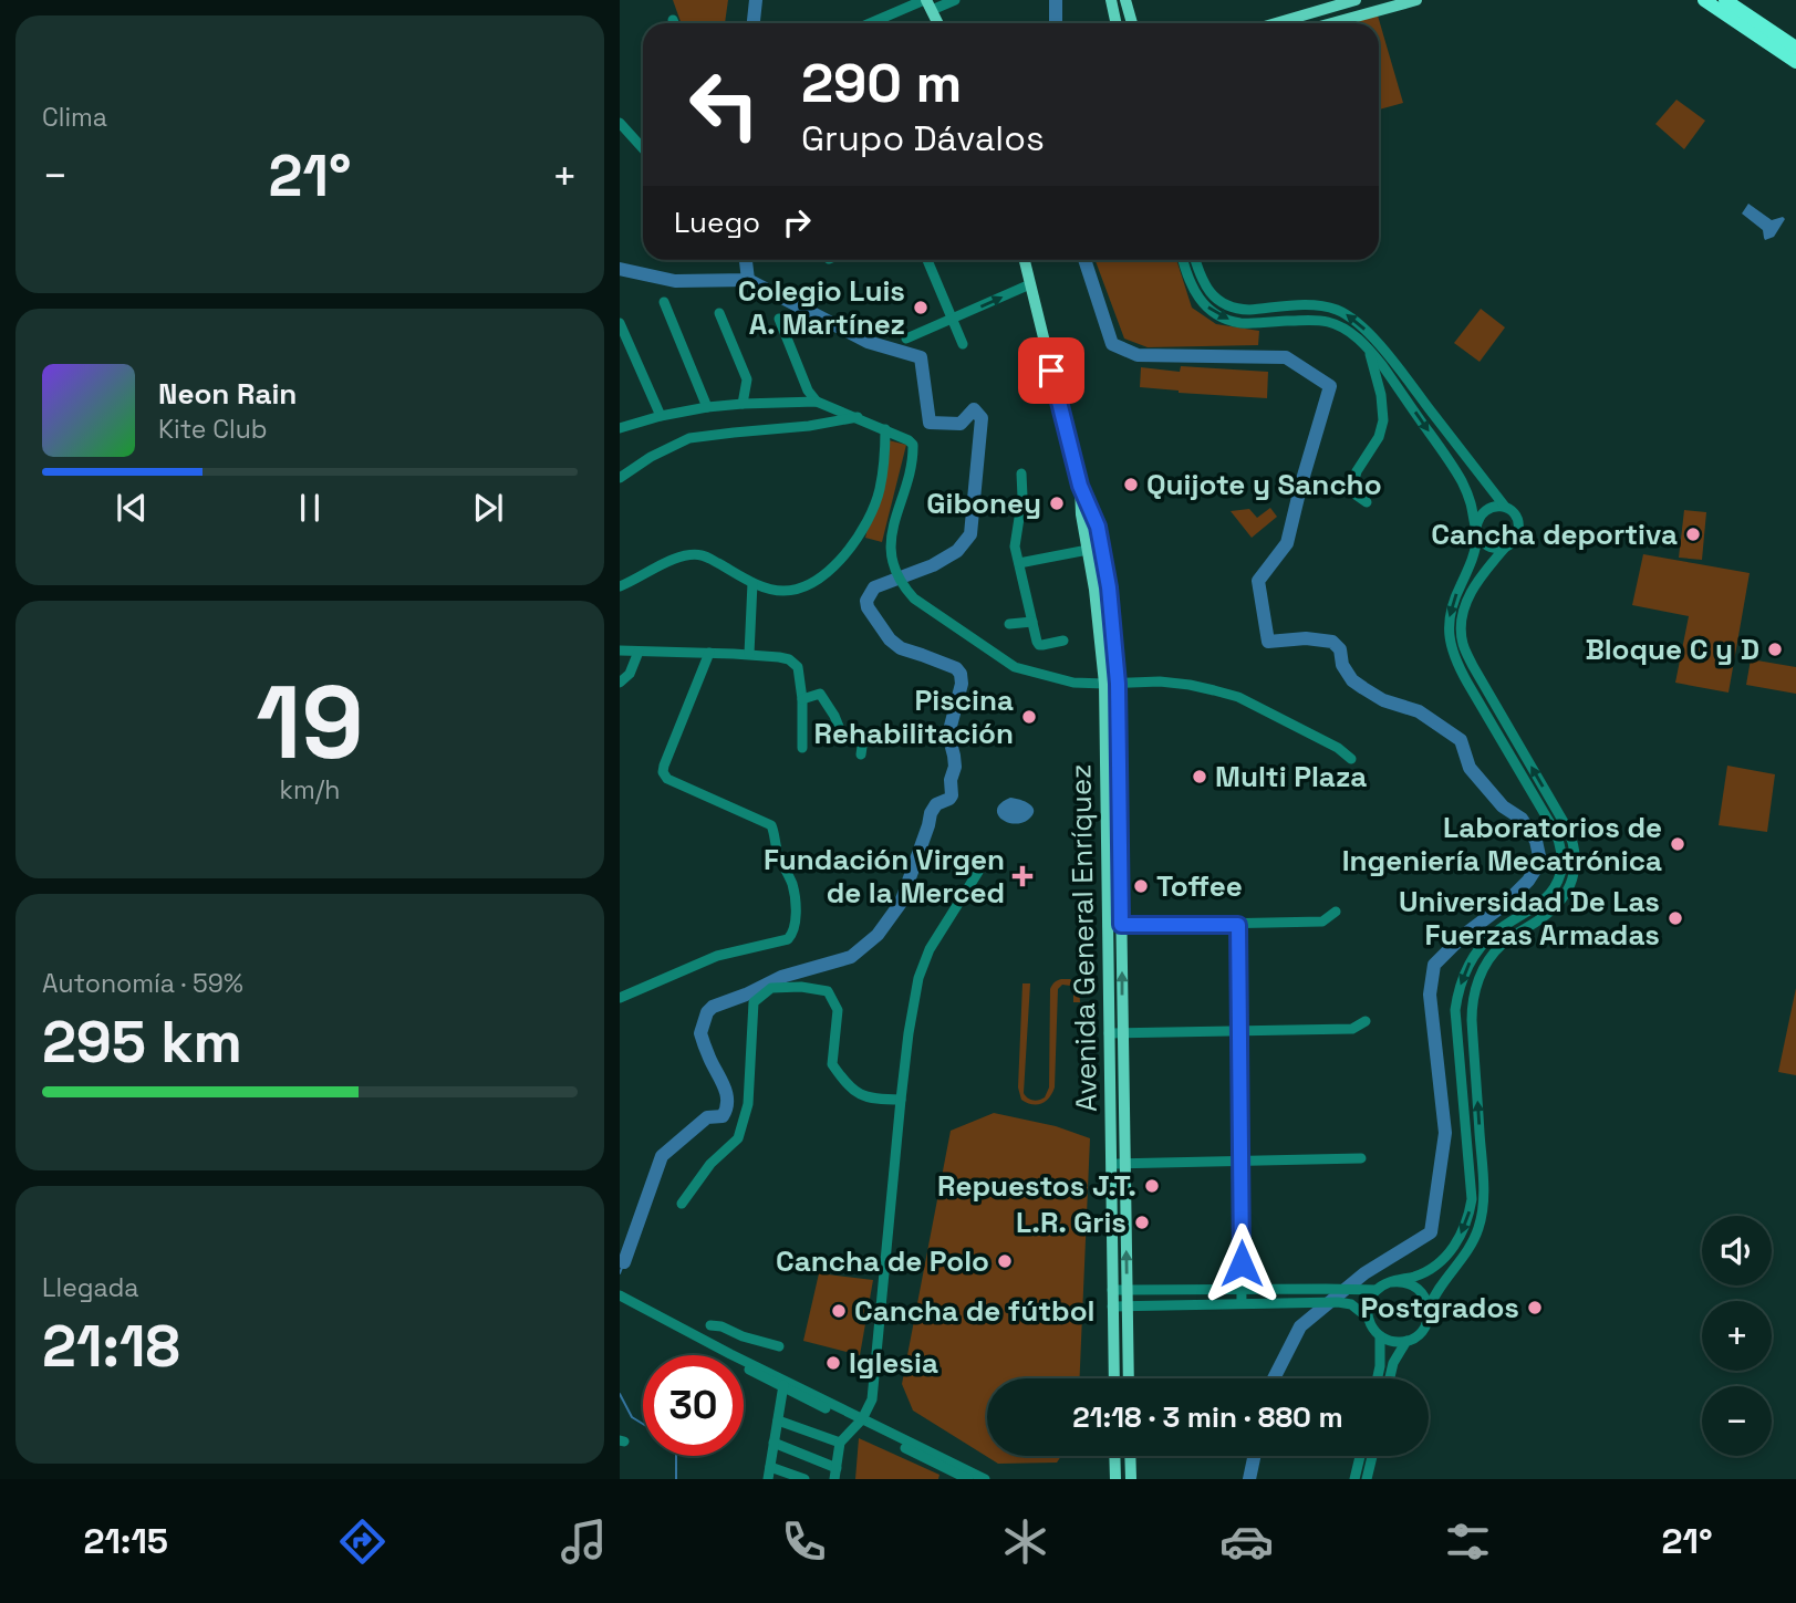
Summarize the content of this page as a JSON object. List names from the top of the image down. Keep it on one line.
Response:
{"streets":{"main road":["Avenida General Enríquez"]},"places":{"other":["Colegio Luis A. Martínez","Quijote y Sancho","Giboney","Cancha deportiva","Bloque C y D","Piscina Rehabilitación","Multi Plaza","Laboratorios de Ingeniería Mecatrónica","Toffee","Universidad De Las Fuerzas Armadas","Repuestos J.T.","L.R. Gris","Cancha de Polo","Postgrados","Cancha de fútbol","Iglesia"],"health":["Fundación Virgen de la Merced"]},"page":{"tile":["Clima",["19","km/h"],["Autonomía · 59%","295 km"],["Llegada","21:18"]],"turn":["290 m","Grupo Dávalos"],"heat":["−","21°","+"],"then":"Luego","song":["Neon Rain","Kite Club"],"map_buttons":["+","−"],"limit":"30","trip":"21:18 · 3 min · 880 m","tabs":["21:15","21°"]}}
